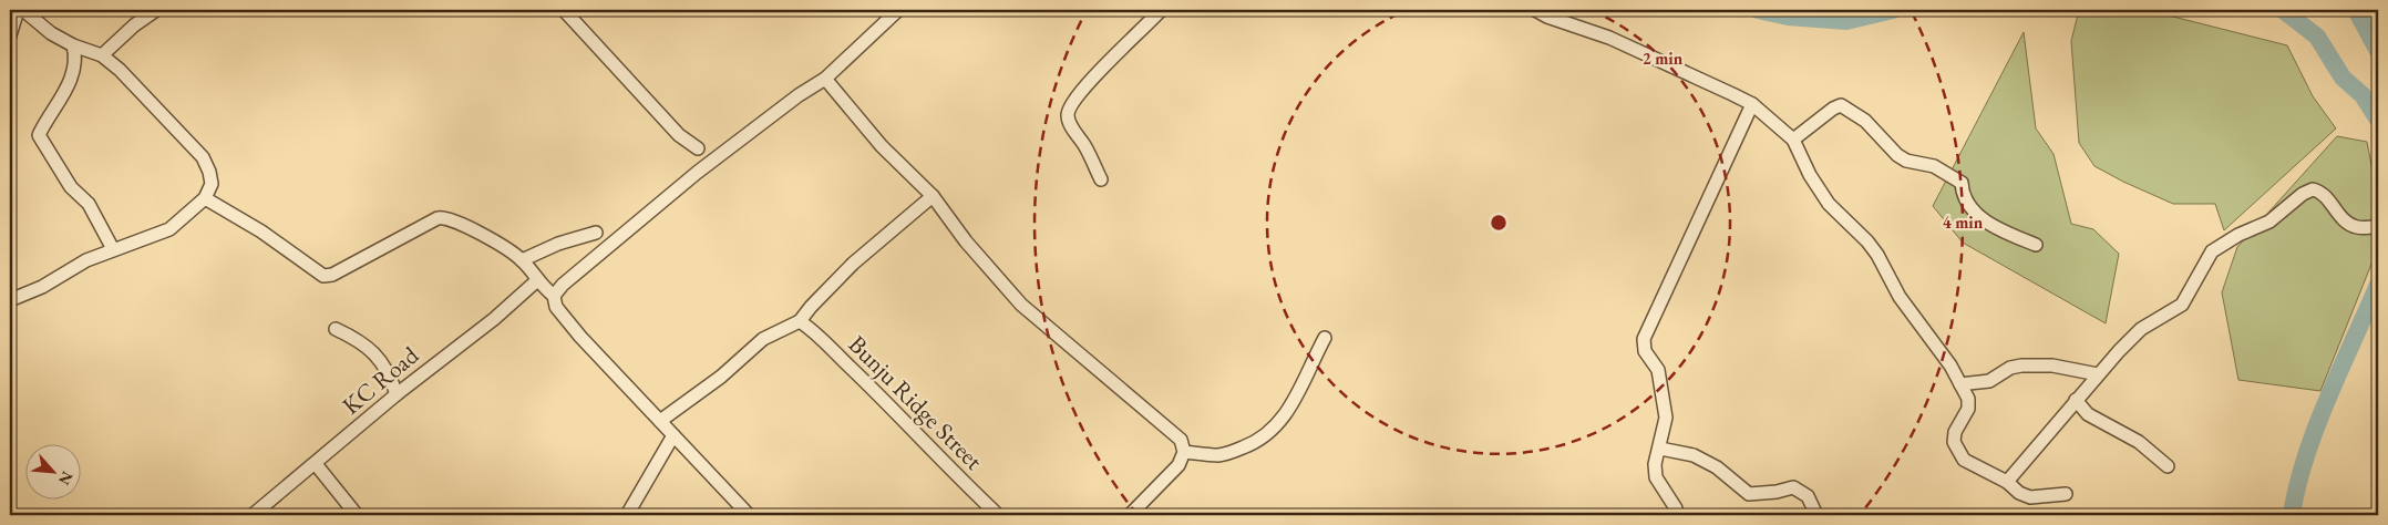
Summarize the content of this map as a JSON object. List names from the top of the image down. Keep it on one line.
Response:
{"streets":{"street":["KC Road","Bunju Ridge Street"]},"north":"bottom right","rings":["2 min","4 min"]}
